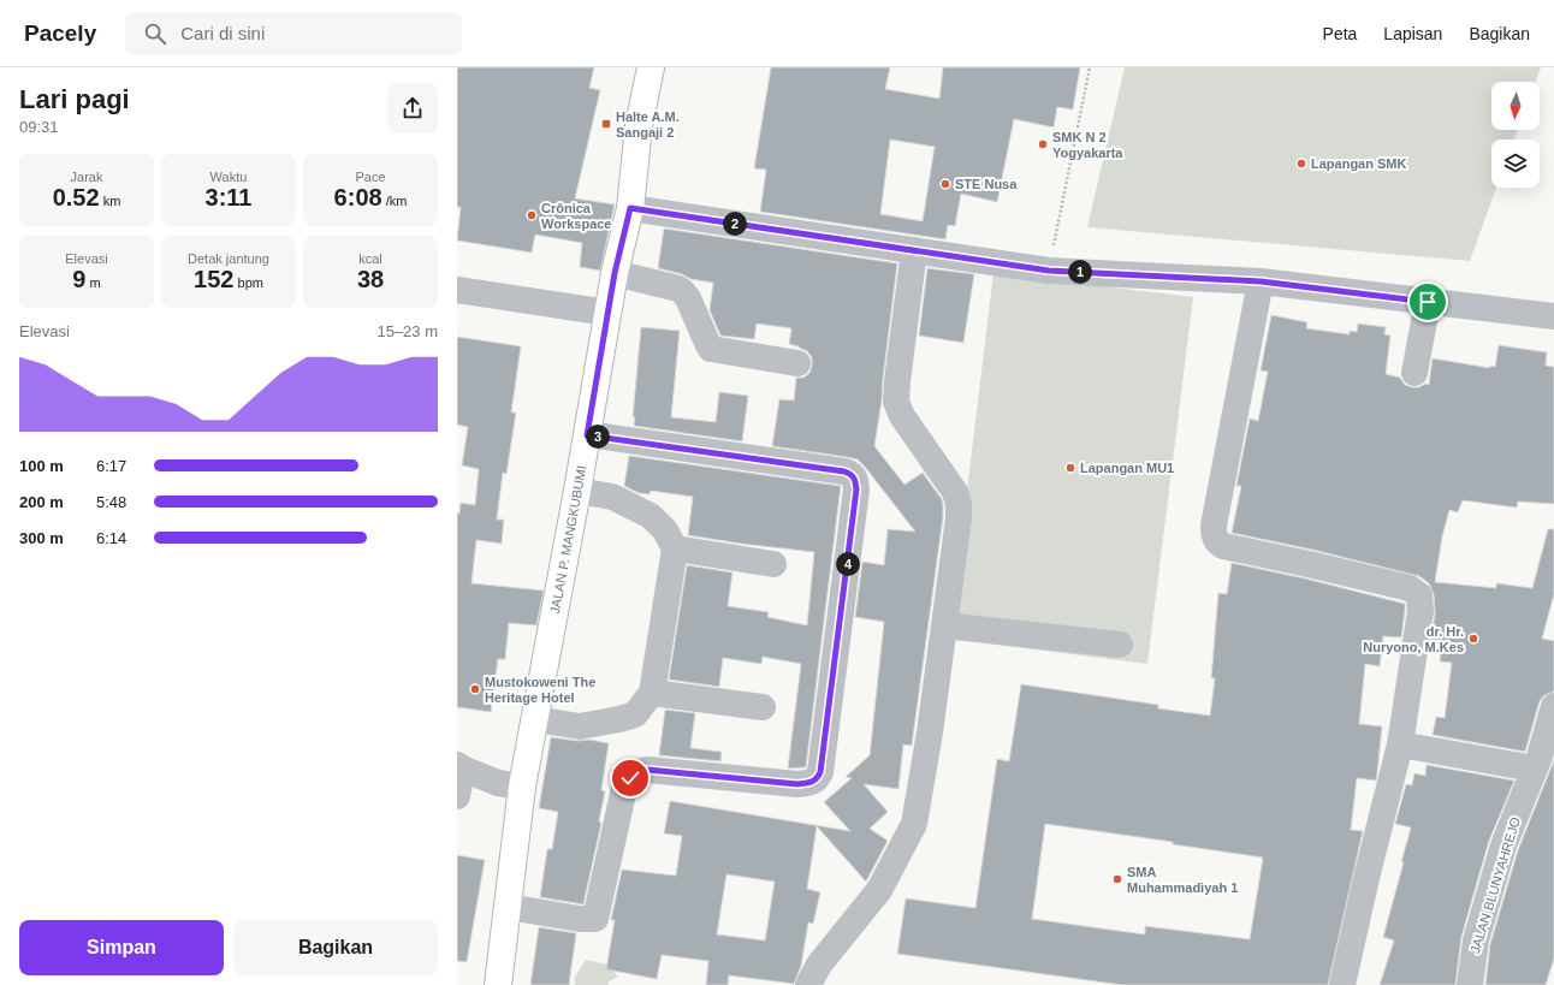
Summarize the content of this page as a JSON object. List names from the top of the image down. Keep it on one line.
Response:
{"streets":{"main road":["JALAN P. MANGKUBUMI"],"street":["JALAN BLUNYAHREJO"]},"places":{"transit":["Halte A.M. Sangaji 2"],"other":["SMK N 2 Yogyakarta","Lapangan SMK","STE Nusa","Crônica Workspace","Lapangan MU1","dr. Hr. Nuryono, M.Kes","Mustokoweni The Heritage Hotel","SMA Muhammadiyah 1"]},"north":"bottom","page":{"header":"Pacely","search":"Cari di sini","nav":["Peta","Lapisan","Bagikan"],"heading":["Lari pagi","09:31"],"stats":[["Jarak","0.52 km"],["Waktu","3:11"],["Pace","6:08 /km"],["Elevasi","9 m"],["Detak jantung","152 bpm"],["kcal","38"]],"pins":["2","1","3","4"],"chart":["Elevasi","15–23 m"],"list":[{"name":"100 m","note":"6:17"},{"name":"200 m","note":"5:48"},{"name":"300 m","note":"6:14"}],"buttons":["Simpan","Bagikan"]}}
